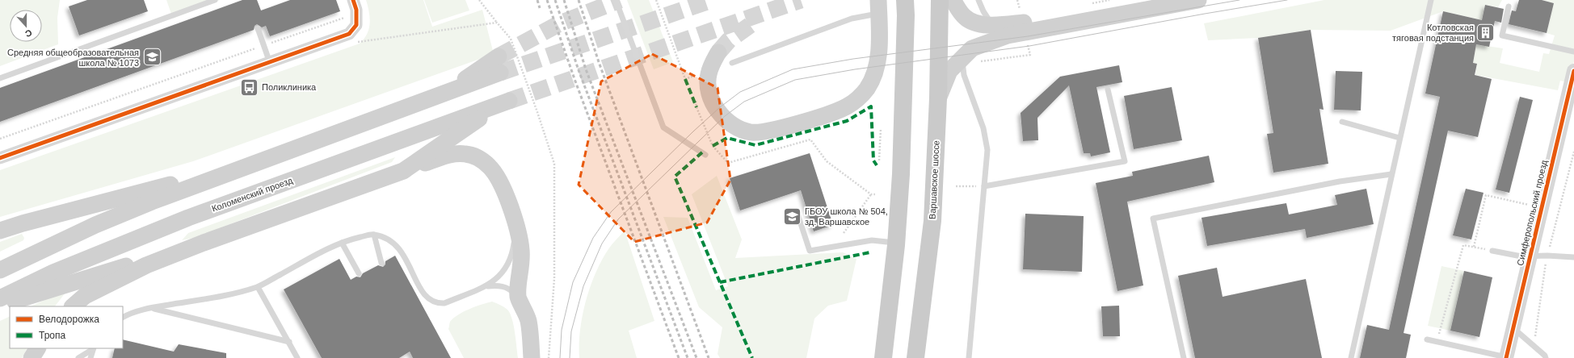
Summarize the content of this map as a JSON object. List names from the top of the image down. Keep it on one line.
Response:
{"streets":{"main road":["Варшавское шоссе","Коломенский проезд"],"street":["Симферопольский проезд"]},"places":{"building":["Котловская тяговая подстанция"],"school or university":["Средняя общеобразовательная школа № 1073","ГБОУ школа № 504, зд. Варшавское"],"bus stop":["Поликлиника"]},"legend":["Велодорожка","Тропа"],"north":"bottom"}
